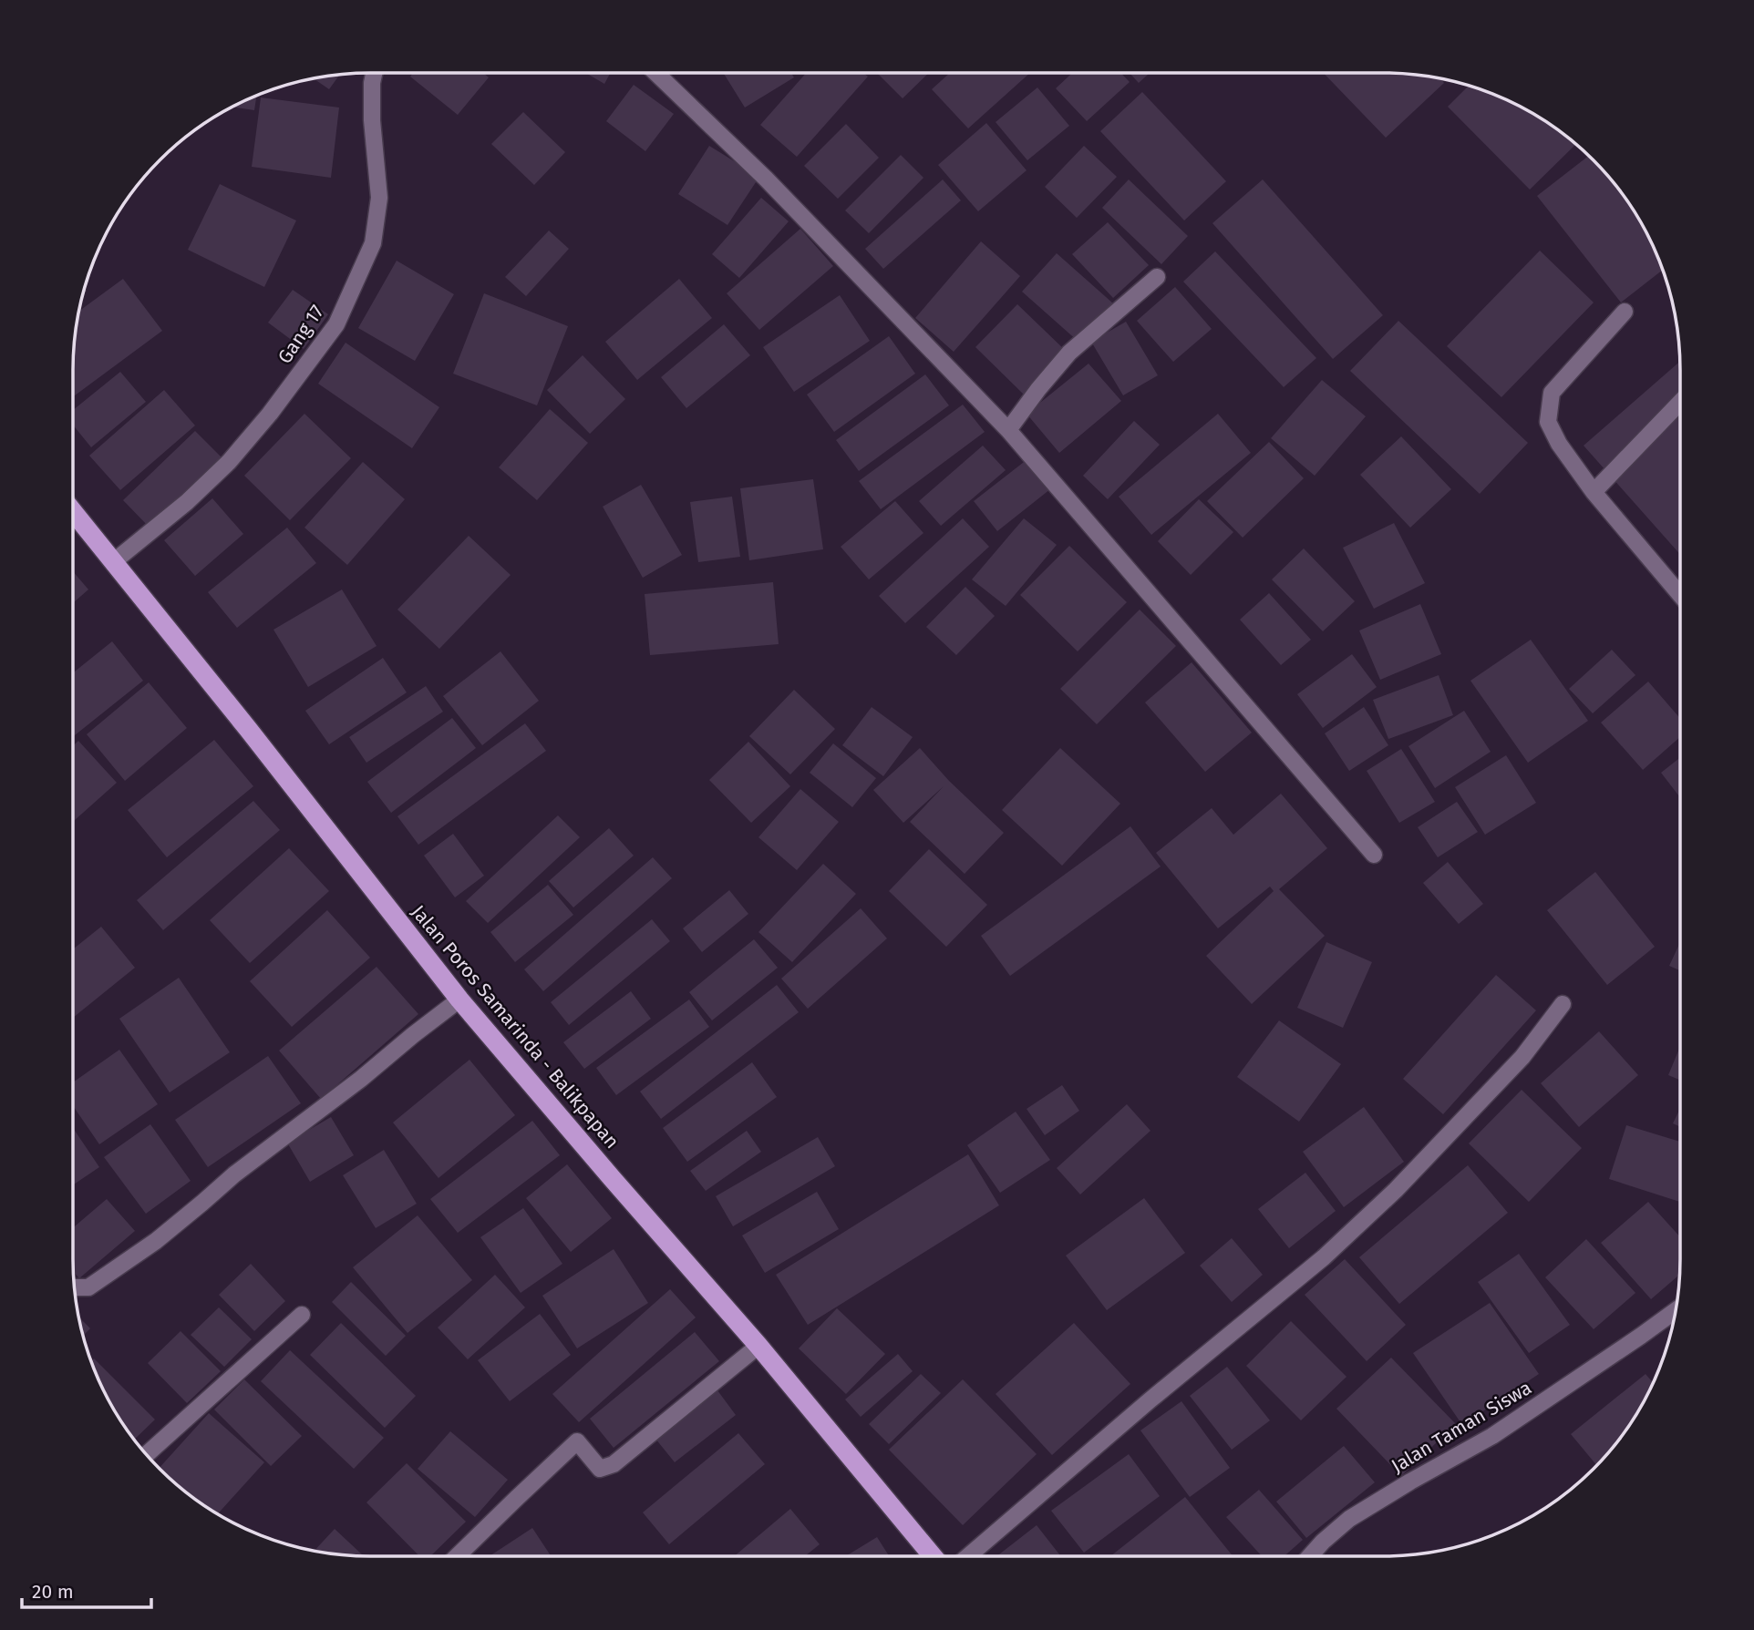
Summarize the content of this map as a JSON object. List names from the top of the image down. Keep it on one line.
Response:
{"streets":{"highway":["Jalan Poros Samarinda - Balikpapan"],"street":["Gang 17","Jalan Taman Siswa"]},"crossings":[["Gang 17","Jalan Poros Samarinda - Balikpapan"]],"scale_bar":"20 m"}
